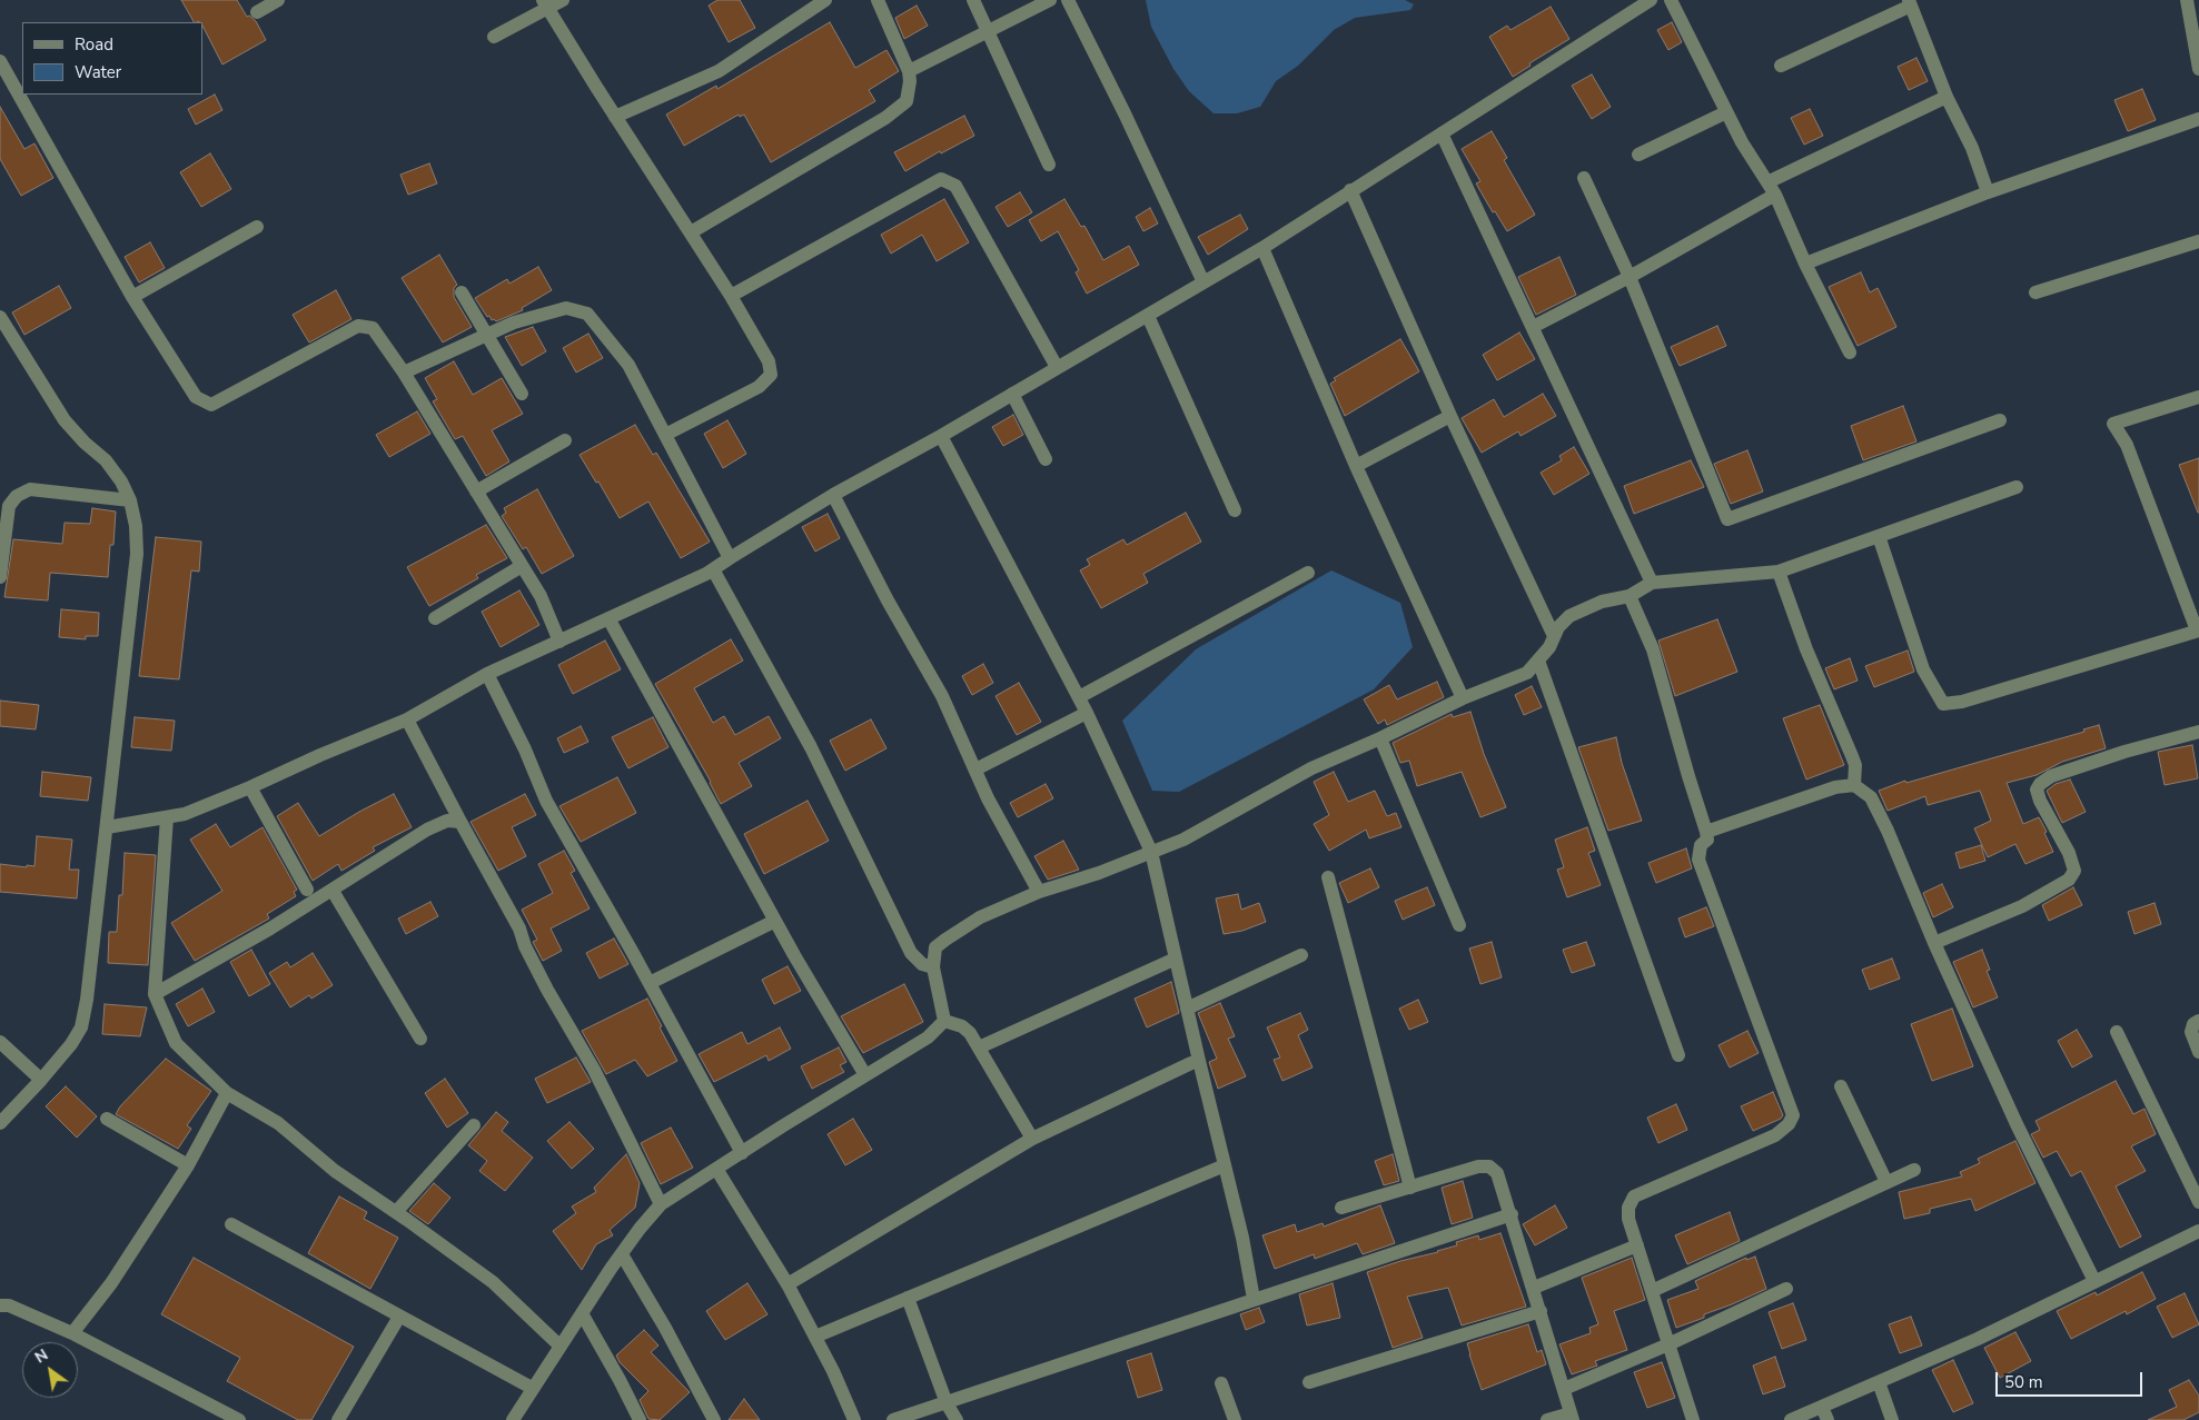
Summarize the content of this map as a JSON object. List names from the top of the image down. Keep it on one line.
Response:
{"legend":["Road","Water"],"scale_bar":"50 m","north":"top left"}
